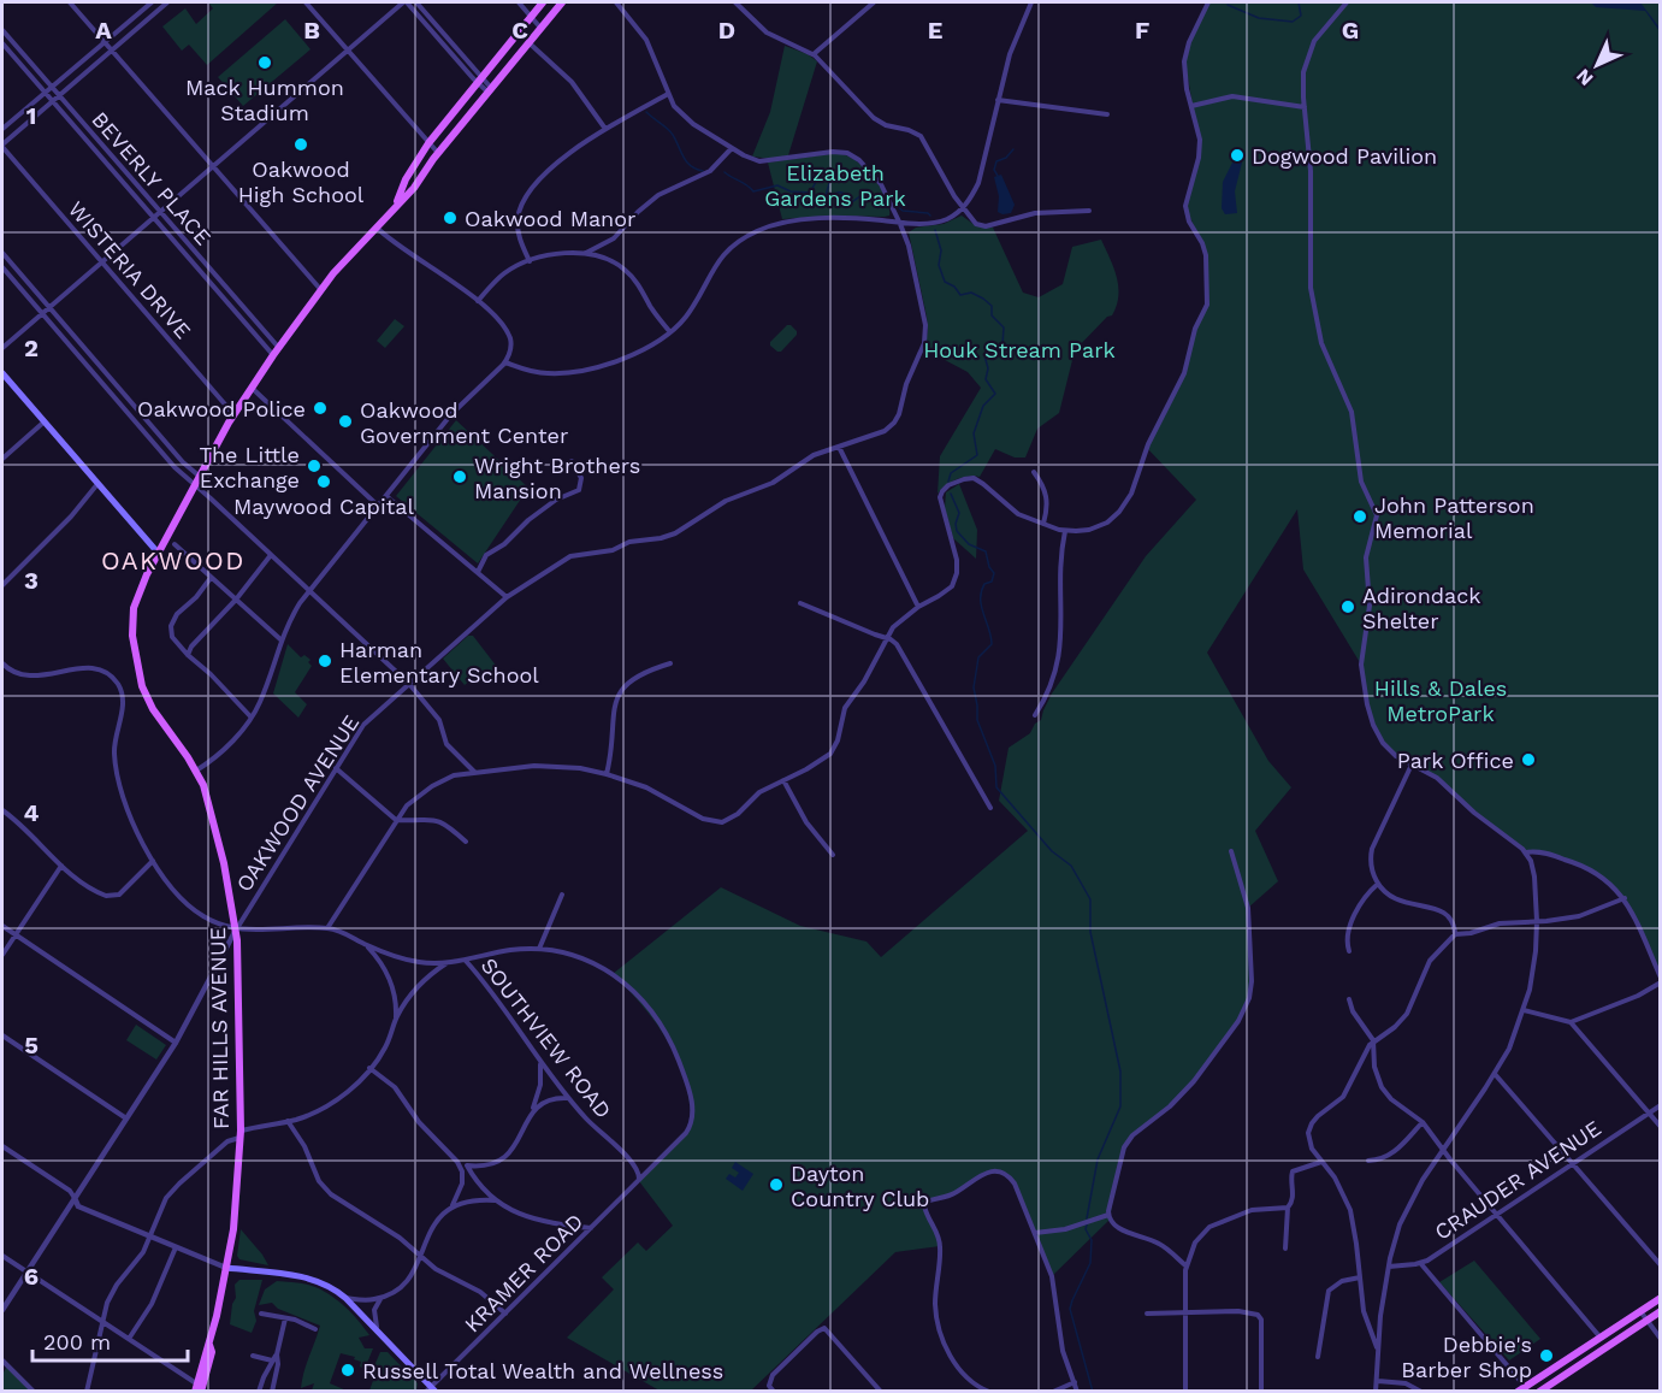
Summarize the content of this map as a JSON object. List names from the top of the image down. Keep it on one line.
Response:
{"streets":{"main road":["FAR HILLS AVENUE"],"street":["BEVERLY PLACE","WISTERIA DRIVE","OAKWOOD AVENUE","SOUTHVIEW ROAD","CRAUDER AVENUE","KRAMER ROAD"]},"crossings":[["BEVERLY PLACE","FAR HILLS AVENUE"],["WISTERIA DRIVE","FAR HILLS AVENUE"],["OAKWOOD AVENUE","FAR HILLS AVENUE"]],"districts":["OAKWOOD"],"parks":["Elizabeth Gardens Park","Houk Stream Park","Hills & Dales MetroPark"],"places":["Mack Hummon Stadium","Oakwood High School","Dogwood Pavilion","Oakwood Manor","Oakwood Police","Oakwood Government Center","The Little Exchange","Wright Brothers Mansion","Maywood Capital","John Patterson Memorial","Adirondack Shelter","Harman Elementary School","Park Office","Dayton Country Club","Debbie's Barber Shop","Russell Total Wealth and Wellness"],"scale_bar":"200 m","north":"bottom left","grid":{"columns":["A","B","C","D","E","F","G"],"rows":["1","2","3","4","5","6"]}}
